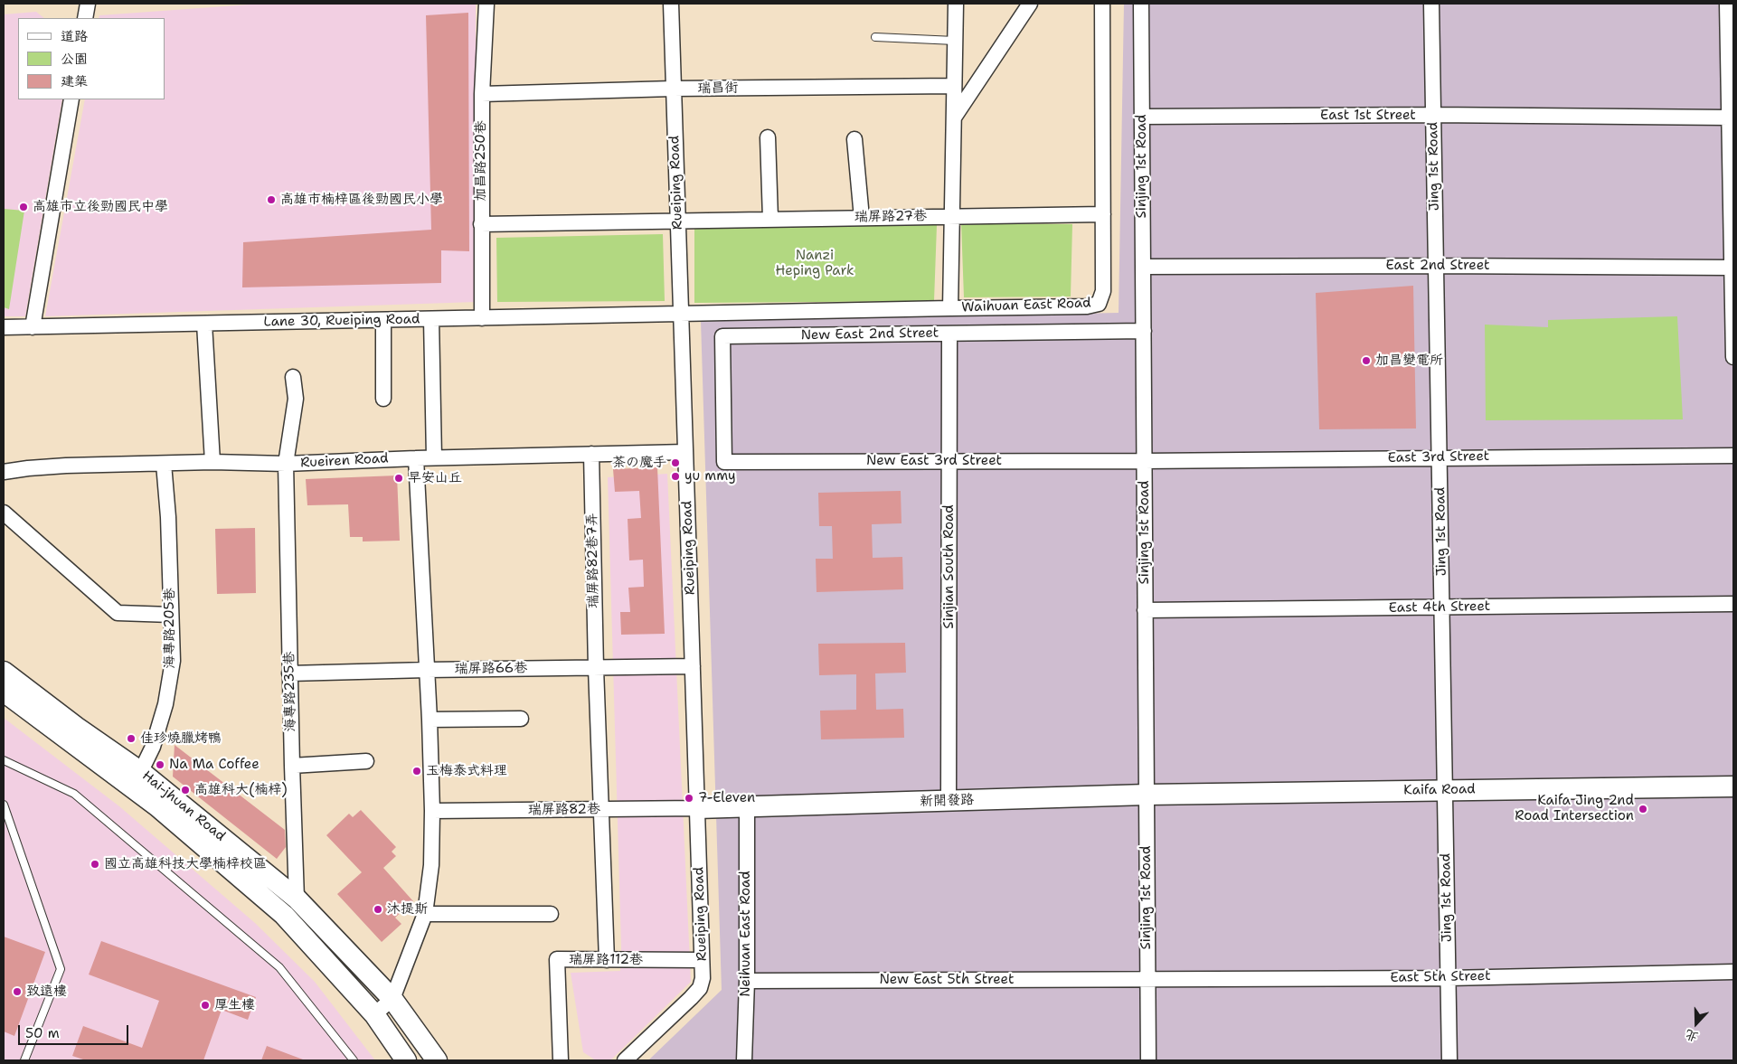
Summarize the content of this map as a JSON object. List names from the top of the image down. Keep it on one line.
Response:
{"streets":{"street":["瑞昌街","East 1st Street","加昌路250巷","Sinjing 1st Road","Jing 1st Road","Rueiping Road","瑞屏路27巷","East 2nd Street","Waihuan East Road","Lane 30, Rueiping Road","New East 2nd Street","East 3rd Street","Rueiren Road","New East 3rd Street","瑞屏路82巷7弄","Sinjian South Road","East 4th Street","海專路205巷","瑞屏路66巷","海專路235巷","Kaifa Road","新開發路","Hai-jhuan Road","瑞屏路82巷","Neihuan East Road","瑞屏路112巷","East 5th Street","New East 5th Street"]},"crossings":[["瑞昌街","加昌路250巷"],["瑞昌街","Rueiping Road"],["East 1st Street","Sinjing 1st Road"],["East 1st Street","Jing 1st Road"],["加昌路250巷","瑞屏路27巷"],["加昌路250巷","Lane 30, Rueiping Road"],["Sinjing 1st Road","East 2nd Street"],["Sinjing 1st Road","New East 2nd Street"],["Sinjing 1st Road","East 3rd Street"],["Sinjing 1st Road","New East 3rd Street"],["Sinjing 1st Road","East 4th Street"],["Sinjing 1st Road","Kaifa Road"],["Sinjing 1st Road","新開發路"],["Sinjing 1st Road","East 5th Street"],["Sinjing 1st Road","New East 5th Street"],["Jing 1st Road","East 2nd Street"],["Jing 1st Road","East 3rd Street"],["Jing 1st Road","East 4th Street"],["Jing 1st Road","Kaifa Road"],["Jing 1st Road","East 5th Street"],["Rueiping Road","瑞屏路27巷"],["Rueiping Road","Waihuan East Road"],["Rueiping Road","Lane 30, Rueiping Road"],["Rueiping Road","Rueiren Road"],["Rueiping Road","瑞屏路66巷"],["Rueiping Road","新開發路"],["Rueiping Road","瑞屏路82巷"],["Rueiping Road","瑞屏路112巷"],["瑞屏路27巷","Waihuan East Road"],["Waihuan East Road","Lane 30, Rueiping Road"],["New East 2nd Street","New East 3rd Street"],["New East 2nd Street","Sinjian South Road"],["East 3rd Street","New East 3rd Street"],["Rueiren Road","瑞屏路82巷7弄"],["Rueiren Road","海專路205巷"],["Rueiren Road","海專路235巷"],["New East 3rd Street","Sinjian South Road"],["瑞屏路82巷7弄","瑞屏路66巷"],["瑞屏路82巷7弄","瑞屏路82巷"],["Sinjian South Road","新開發路"],["海專路205巷","Hai-jhuan Road"],["瑞屏路66巷","海專路235巷"],["海專路235巷","Hai-jhuan Road"],["Kaifa Road","新開發路"],["新開發路","瑞屏路82巷"],["新開發路","Neihuan East Road"],["Neihuan East Road","New East 5th Street"],["East 5th Street","New East 5th Street"]],"parks":["Nanzi Heping Park"],"places":["高雄市楠梓區後勁國民小學","高雄市立後勁國民中學","加昌變電所","茶の魔手","yu mmy","早安山丘","佳珍燒臘烤鴨","Na Ma Coffee","玉梅泰式料理","高雄科大(楠梓)","7-Eleven","Kaifa Jing 2nd Road Intersection","國立高雄科技大學楠梓校區","沐提斯","致遠樓","厚生樓"],"legend":["道路","公園","建築"],"scale_bar":"50 m","north":"bottom"}
